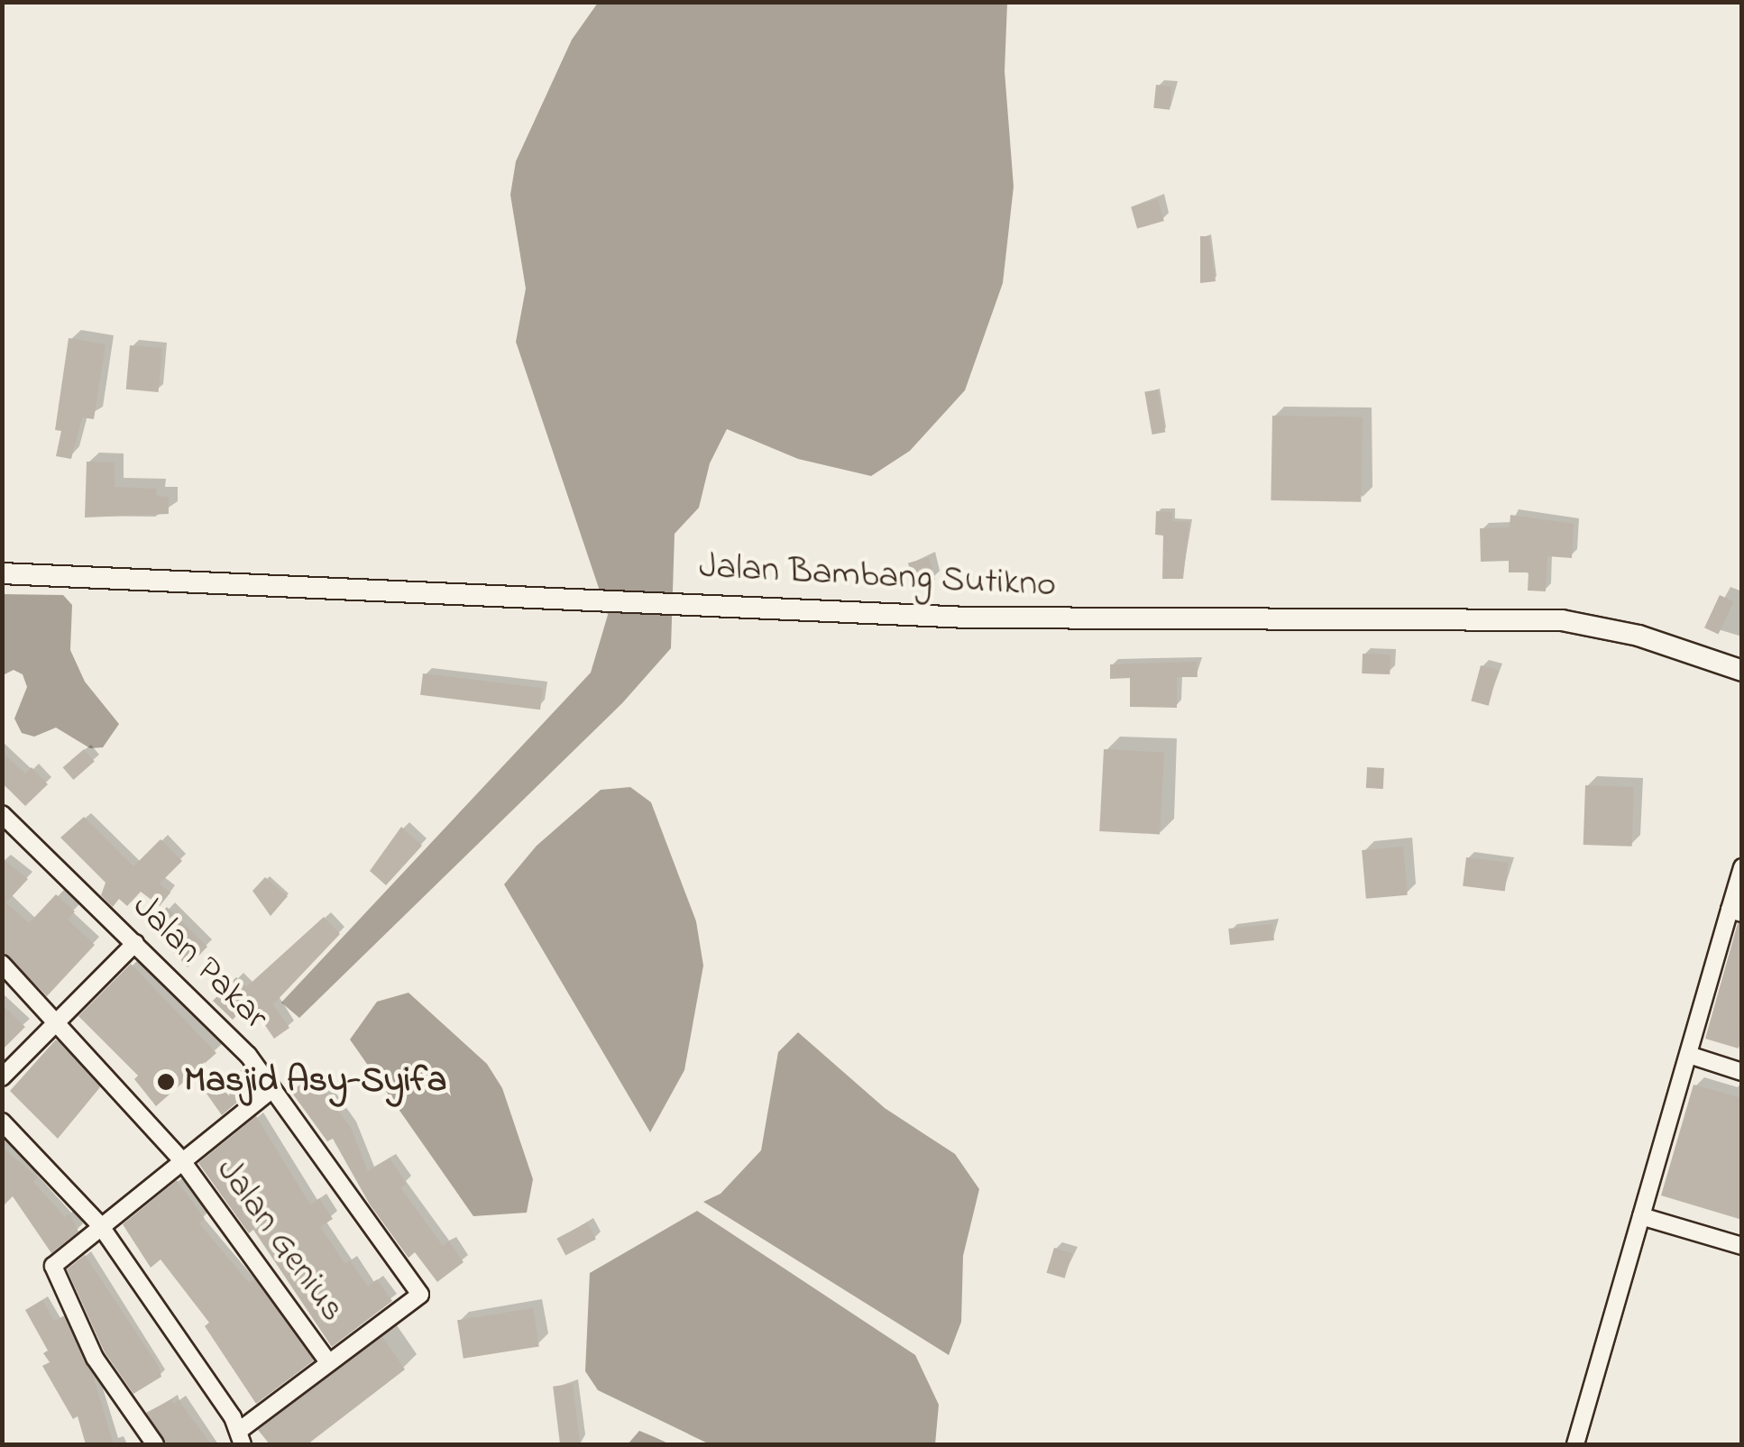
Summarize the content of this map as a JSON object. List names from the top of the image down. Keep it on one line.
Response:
{"streets":{"street":["Jalan Bambang Sutikno","Jalan Pakar","Jalan Genius"]},"crossings":[["Jalan Pakar","Jalan Genius"]],"places":["Masjid Asy-Syifa"]}
